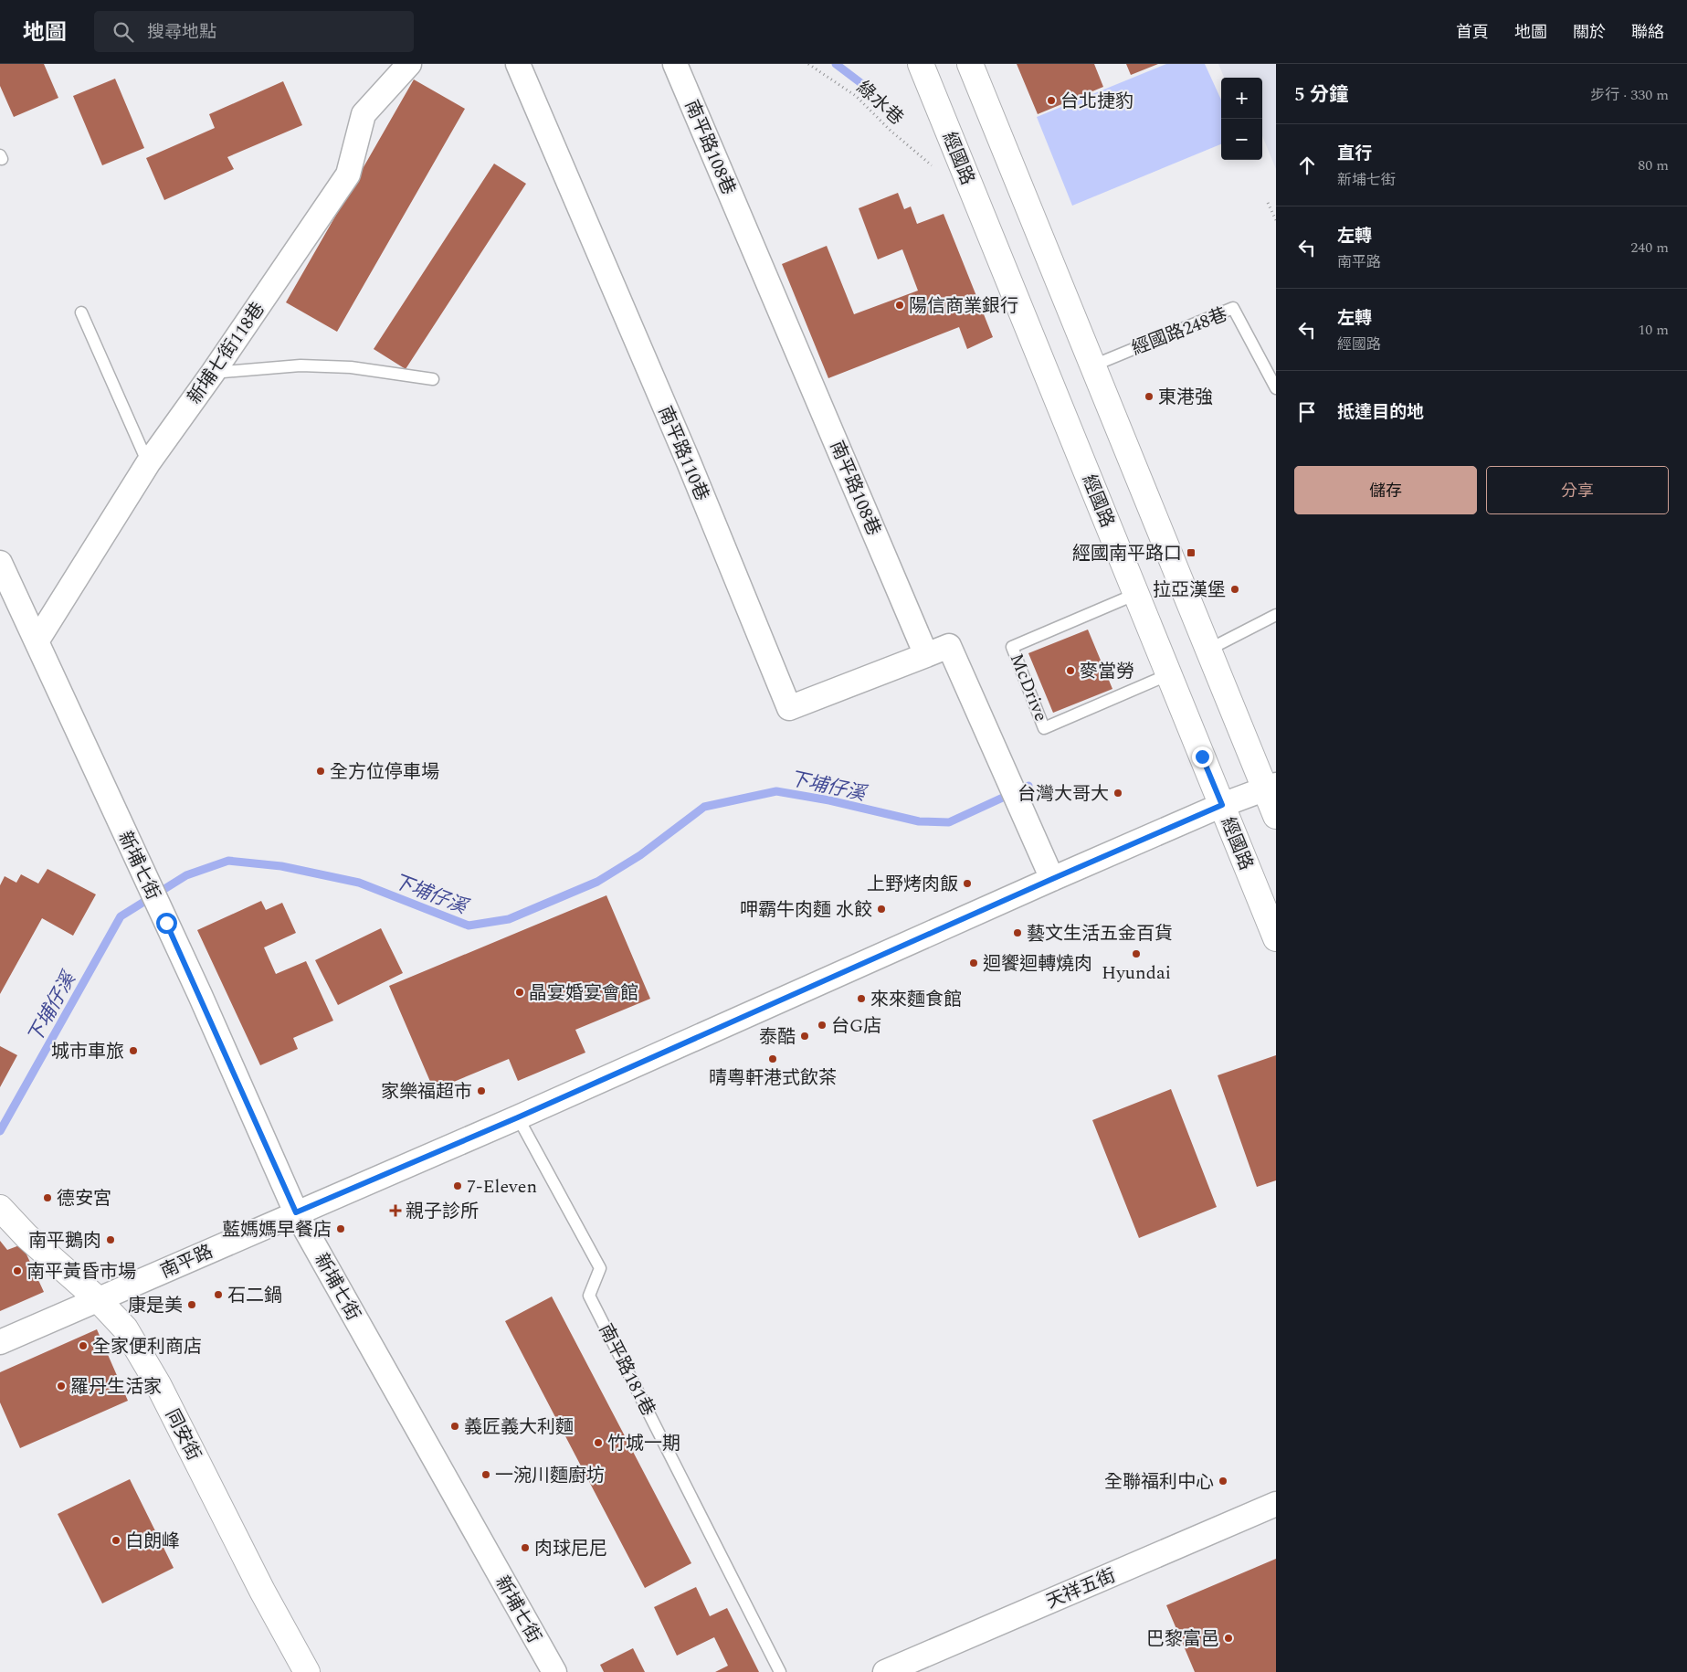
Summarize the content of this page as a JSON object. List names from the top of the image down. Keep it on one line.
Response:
{"streets":{"street":["南平路108巷","經國路","新埔七街118巷","南平路110巷","新埔七街","南平路","同安街","天祥五街"],"lane":["經國路248巷","McDrive","南平路181巷"],"path":["綠水巷"]},"crossings":[["南平路108巷","南平路110巷"],["經國路","McDrive"],["經國路","南平路"],["新埔七街118巷","新埔七街"],["新埔七街","南平路"],["南平路","南平路181巷"],["南平路","同安街"]],"water":["下埔仔溪"],"places":{"other":["台北捷豹","陽信商業銀行","東港強","拉亞漢堡","麥當勞","全方位停車場","台灣大哥大","上野烤肉飯","呷霸牛肉麵 水餃","藝文生活五金百貨","Hyundai","迴饗迴轉燒肉","晶宴婚宴會館","來來麵食館","台G店","泰酷","城市車旅","晴粵軒港式飲茶","家樂福超市","7-Eleven","德安宮","藍媽媽早餐店","南平鵝肉","南平黃昏市場","石二鍋","康是美","全家便利商店","羅丹生活家","義匠義大利麵","竹城一期","一涴川麵廚坊","全聯福利中心","白朗峰","肉球尼尼","巴黎富邑"],"transit":["經國南平路口"],"health":["親子診所"]},"page":{"header":"地圖","search":"搜尋地點","nav":["首頁","地圖","關於","聯絡"],"heading":["5 分鐘","步行 · 330 m"],"map_buttons":["+","−"],"list":[["直行","新埔七街","80 m"],["左轉","南平路","240 m"],["左轉","經國路","10 m"],"抵達目的地"],"buttons":["儲存","分享"]}}
